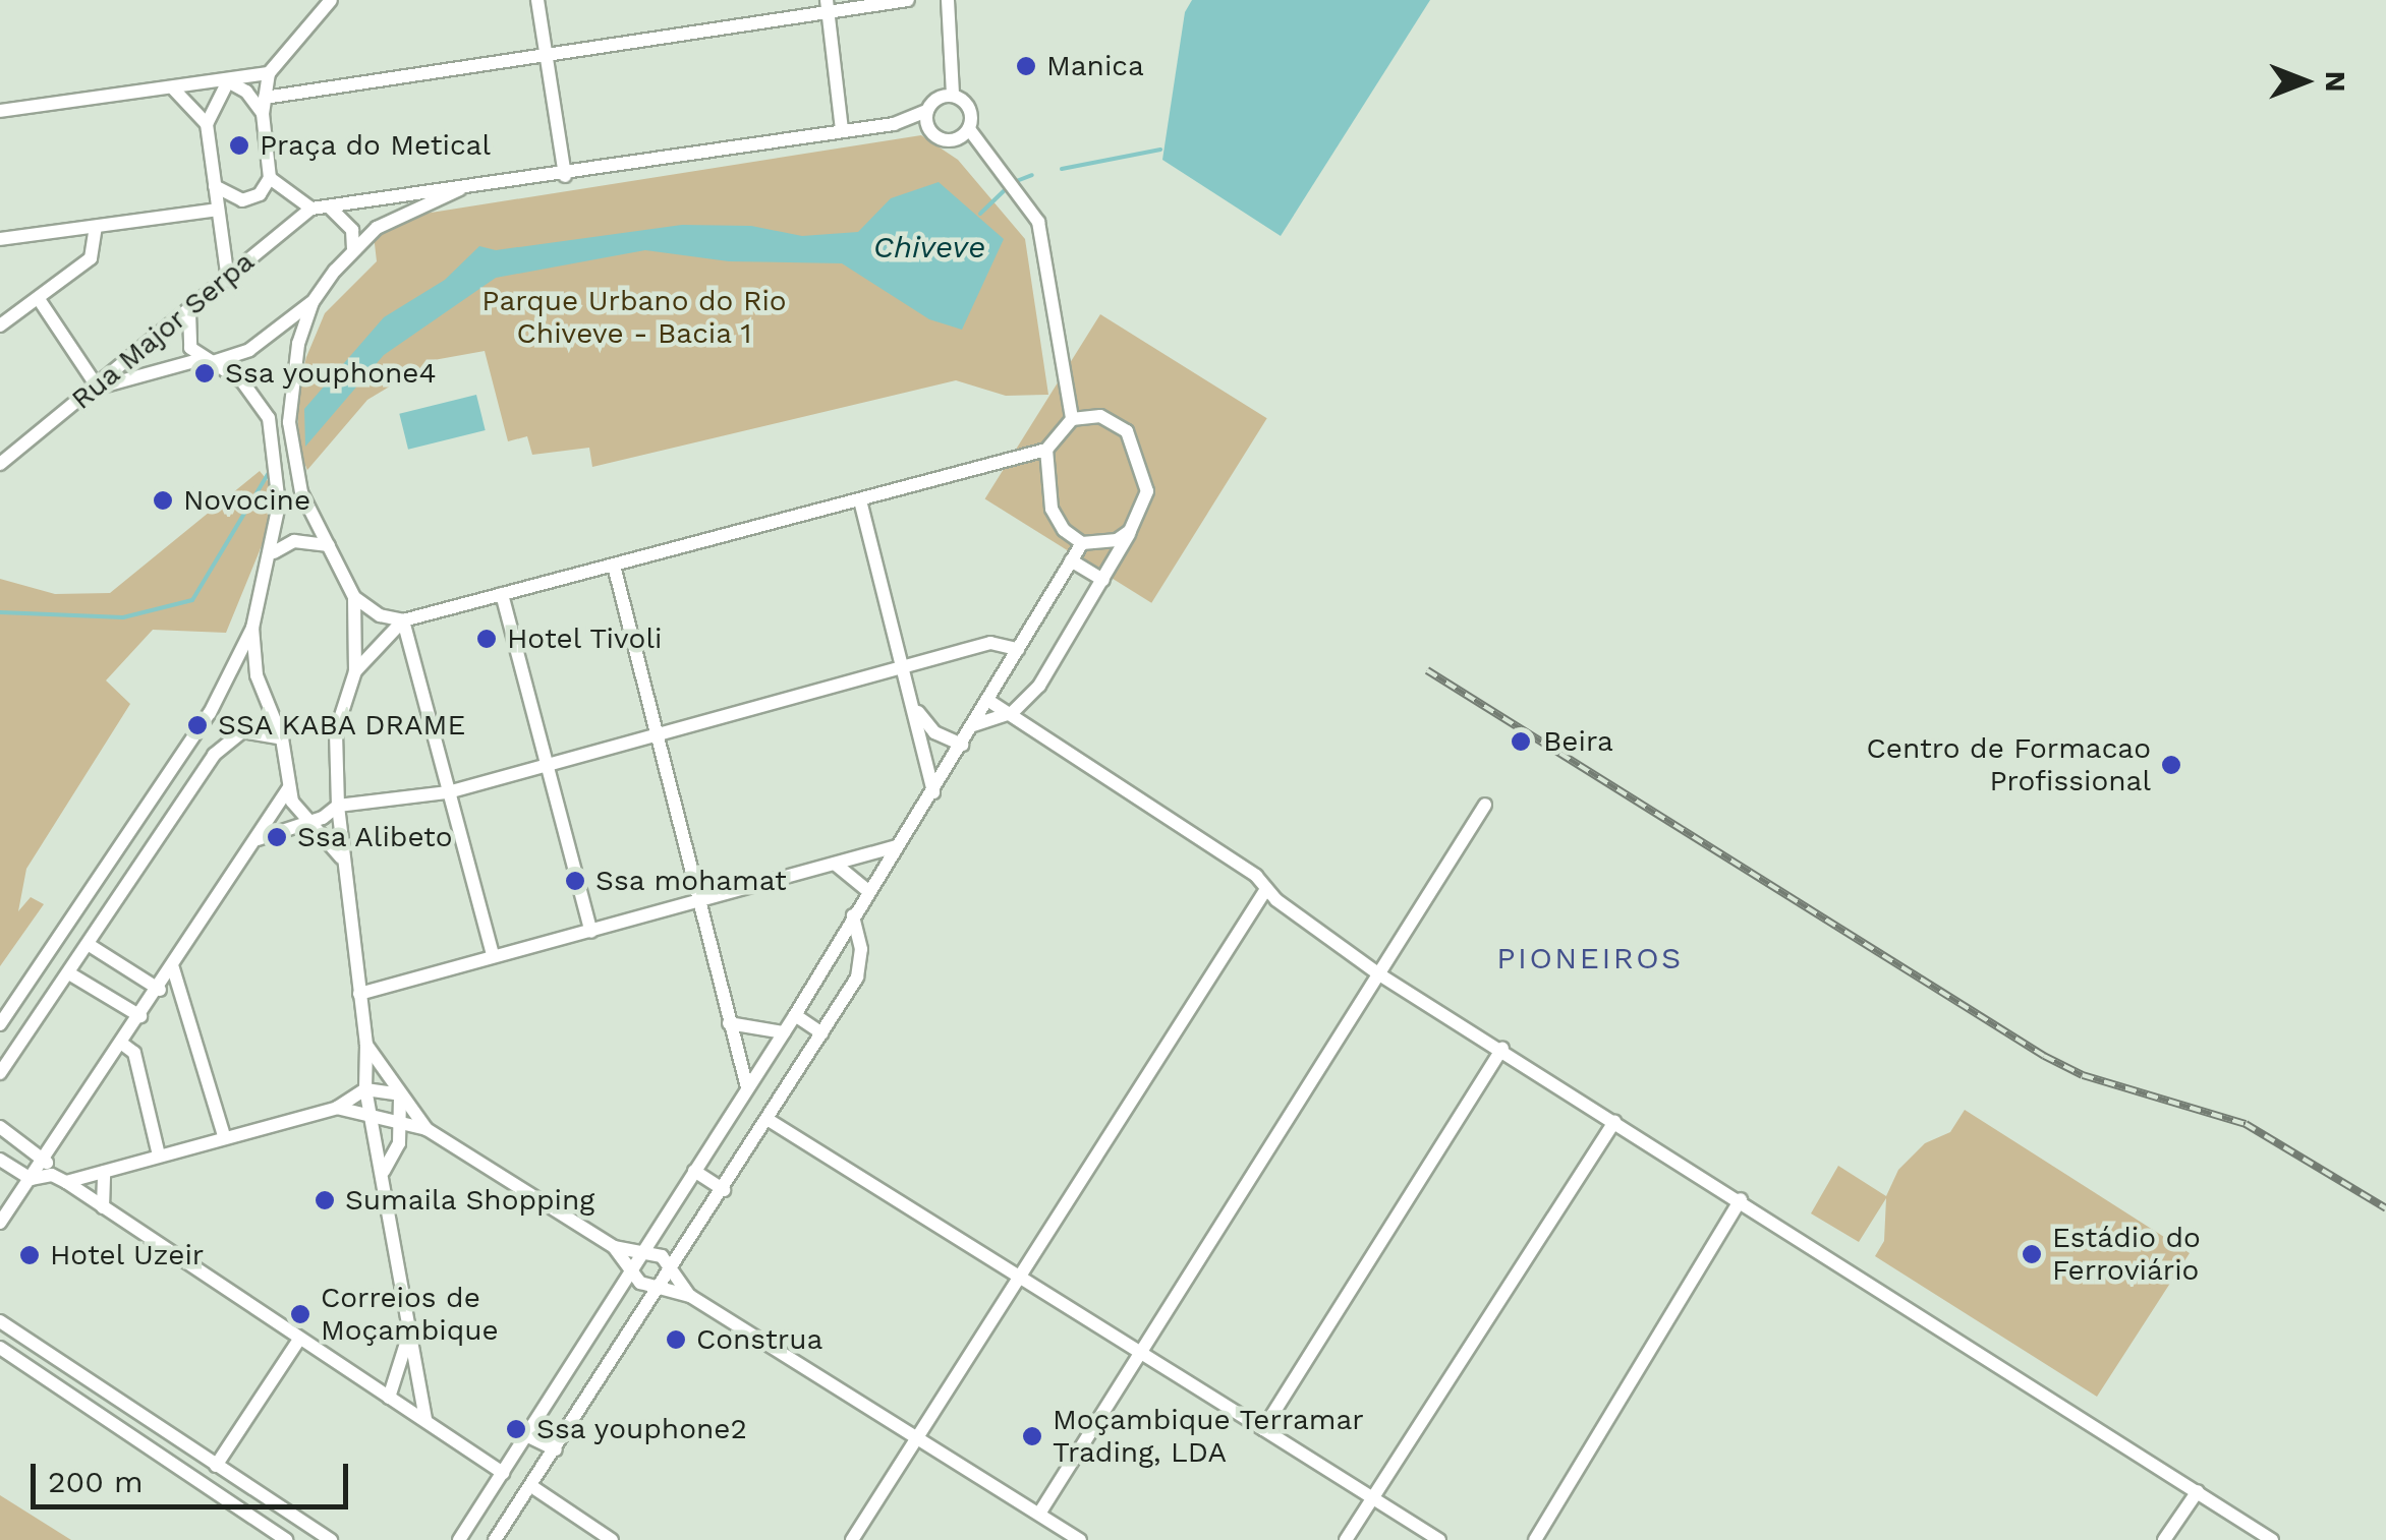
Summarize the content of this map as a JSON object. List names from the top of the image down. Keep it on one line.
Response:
{"streets":{"street":["Rua Major Serpa"]},"districts":["PIONEIROS"],"water":["Chiveve"],"parks":["Parque Urbano do Rio Chiveve - Bacia 1"],"places":["Manica","Praça do Metical","Ssa youphone4","Novocine","Hotel Tivoli","SSA KABA DRAME","Beira","Centro de Formacao Profissional","Ssa Alibeto","Ssa mohamat","Sumaila Shopping","Estádio do Ferroviário","Hotel Uzeir","Correios de Moçambique","Construa","Ssa youphone2","Moçambique Terramar Trading, LDA"],"scale_bar":"200 m","north":"right"}
